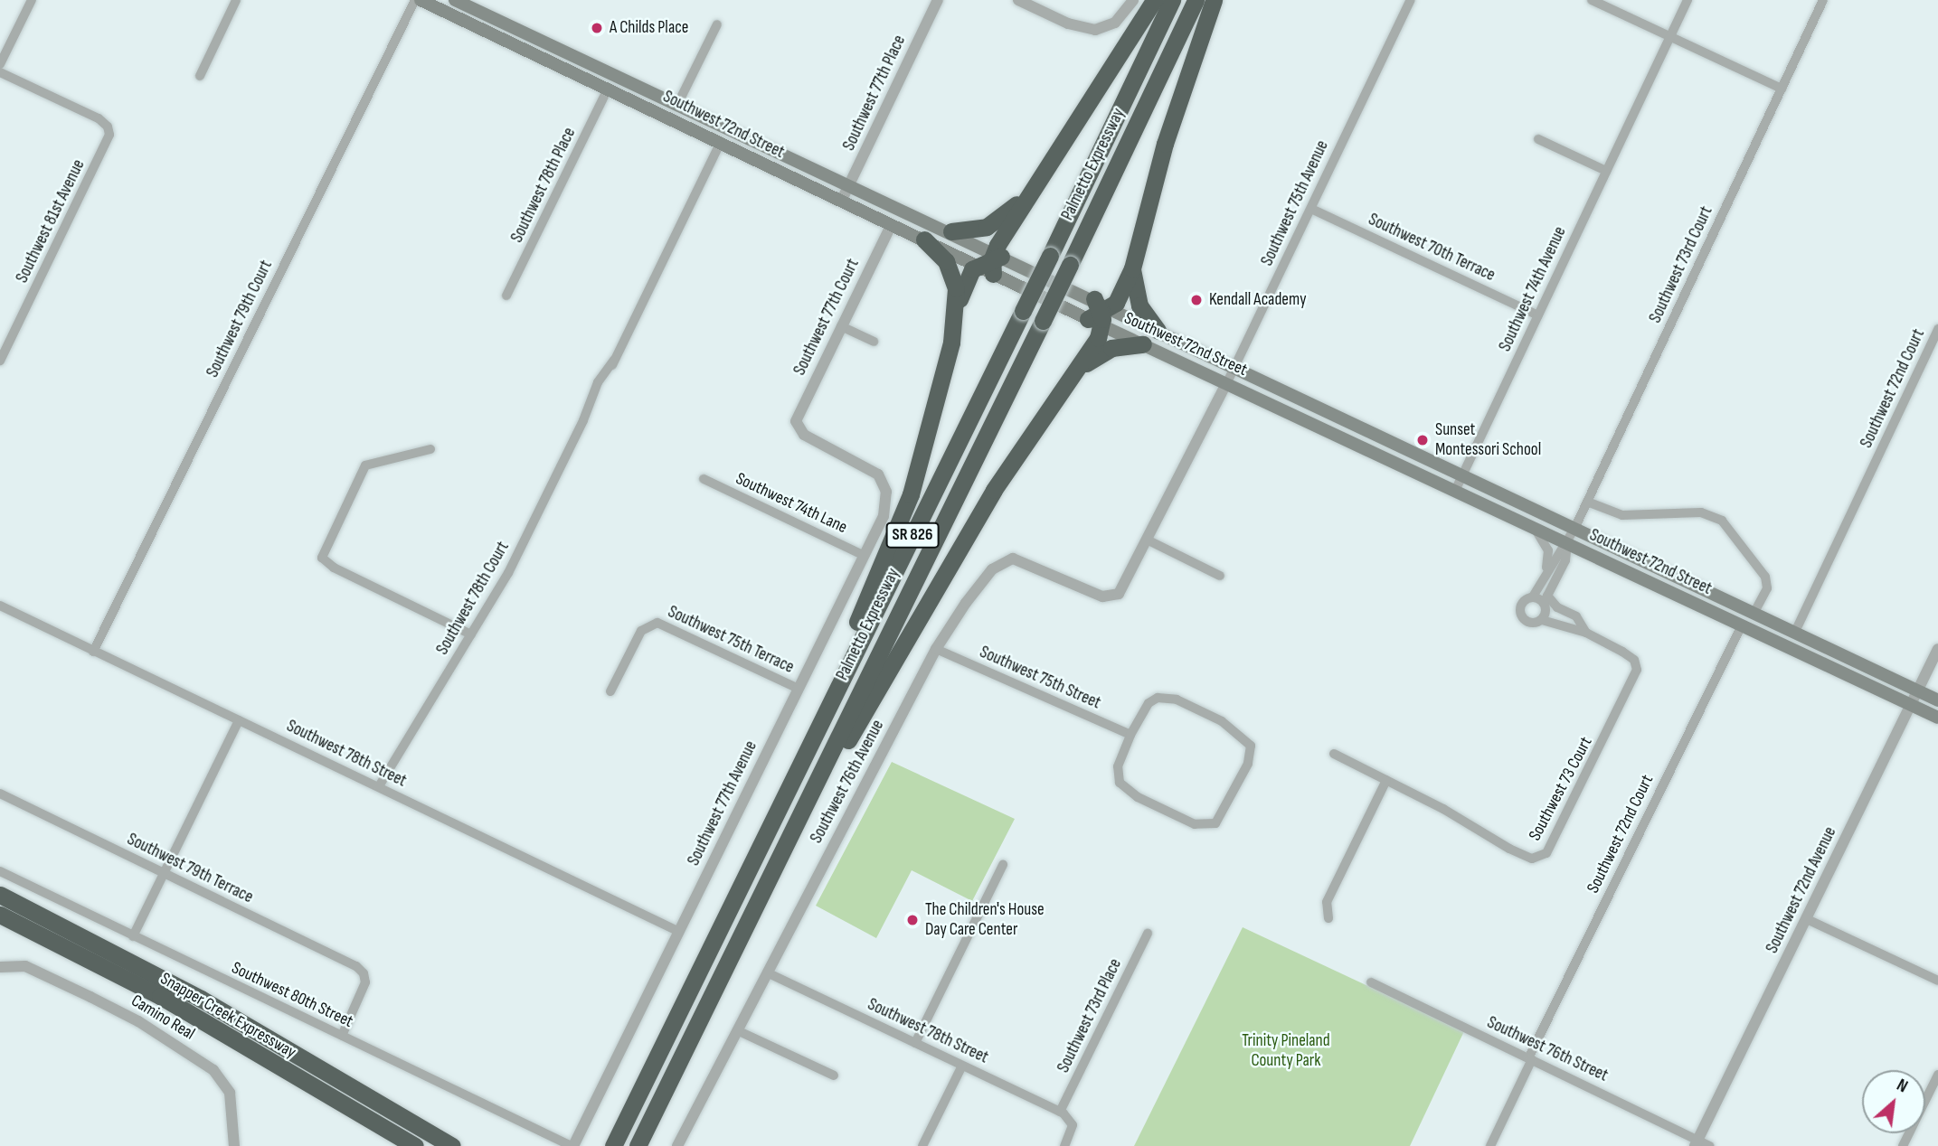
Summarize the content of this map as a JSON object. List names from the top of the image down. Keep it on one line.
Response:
{"streets":{"highway":["Palmetto Expressway","SR 826","Snapper Creek Expressway"],"main road":["Southwest 72nd Street"],"street":["Southwest 77th Place","Southwest 78th Place","Southwest 75th Avenue","Southwest 81st Avenue","Southwest 70th Terrace","Southwest 73rd Court","Southwest 74th Avenue","Southwest 77th Court","Southwest 79th Court","Southwest 72nd Court","Southwest 74th Lane","Southwest 78th Court","Southwest 75th Terrace","Southwest 75th Street","Southwest 78th Street","Southwest 76th Avenue","Southwest 73 Court","Southwest 77th Avenue","Southwest 79th Terrace","Southwest 72nd Avenue","Southwest 80th Street","Southwest 73rd Place","Camino Real","Southwest 76th Street"]},"crossings":[["Southwest 77th Place","Southwest 72nd Street"],["Southwest 72nd Street","Southwest 78th Place"],["Southwest 72nd Street","Southwest 75th Avenue"],["Southwest 72nd Street","Southwest 73rd Court"],["Southwest 72nd Street","Southwest 74th Avenue"],["Southwest 72nd Street","Southwest 77th Court"],["Southwest 72nd Street","Southwest 72nd Court"],["Southwest 72nd Street","Southwest 78th Court"],["Southwest 72nd Street","Southwest 72nd Avenue"],["Southwest 75th Avenue","Southwest 70th Terrace"],["Southwest 75th Avenue","Southwest 76th Avenue"],["Southwest 70th Terrace","Southwest 74th Avenue"],["Southwest 77th Court","Southwest 77th Avenue"],["Southwest 79th Court","Southwest 78th Street"],["Southwest 72nd Court","Southwest 76th Street"],["Southwest 74th Lane","Southwest 77th Avenue"],["Southwest 78th Court","Southwest 78th Street"],["Southwest 75th Terrace","Southwest 77th Avenue"],["Southwest 75th Street","Southwest 76th Avenue"],["Southwest 78th Street","Southwest 76th Avenue"],["Southwest 78th Street","Southwest 77th Avenue"],["Southwest 78th Street","Southwest 73rd Place"],["Southwest 77th Avenue","Southwest 80th Street"],["Southwest 79th Terrace","Southwest 80th Street"],["Southwest 72nd Avenue","Southwest 76th Street"]],"parks":["Trinity Pineland County Park"],"places":["A Childs Place","Kendall Academy","Sunset Montessori School","The Children's House Day Care Center"],"north":"top right"}
